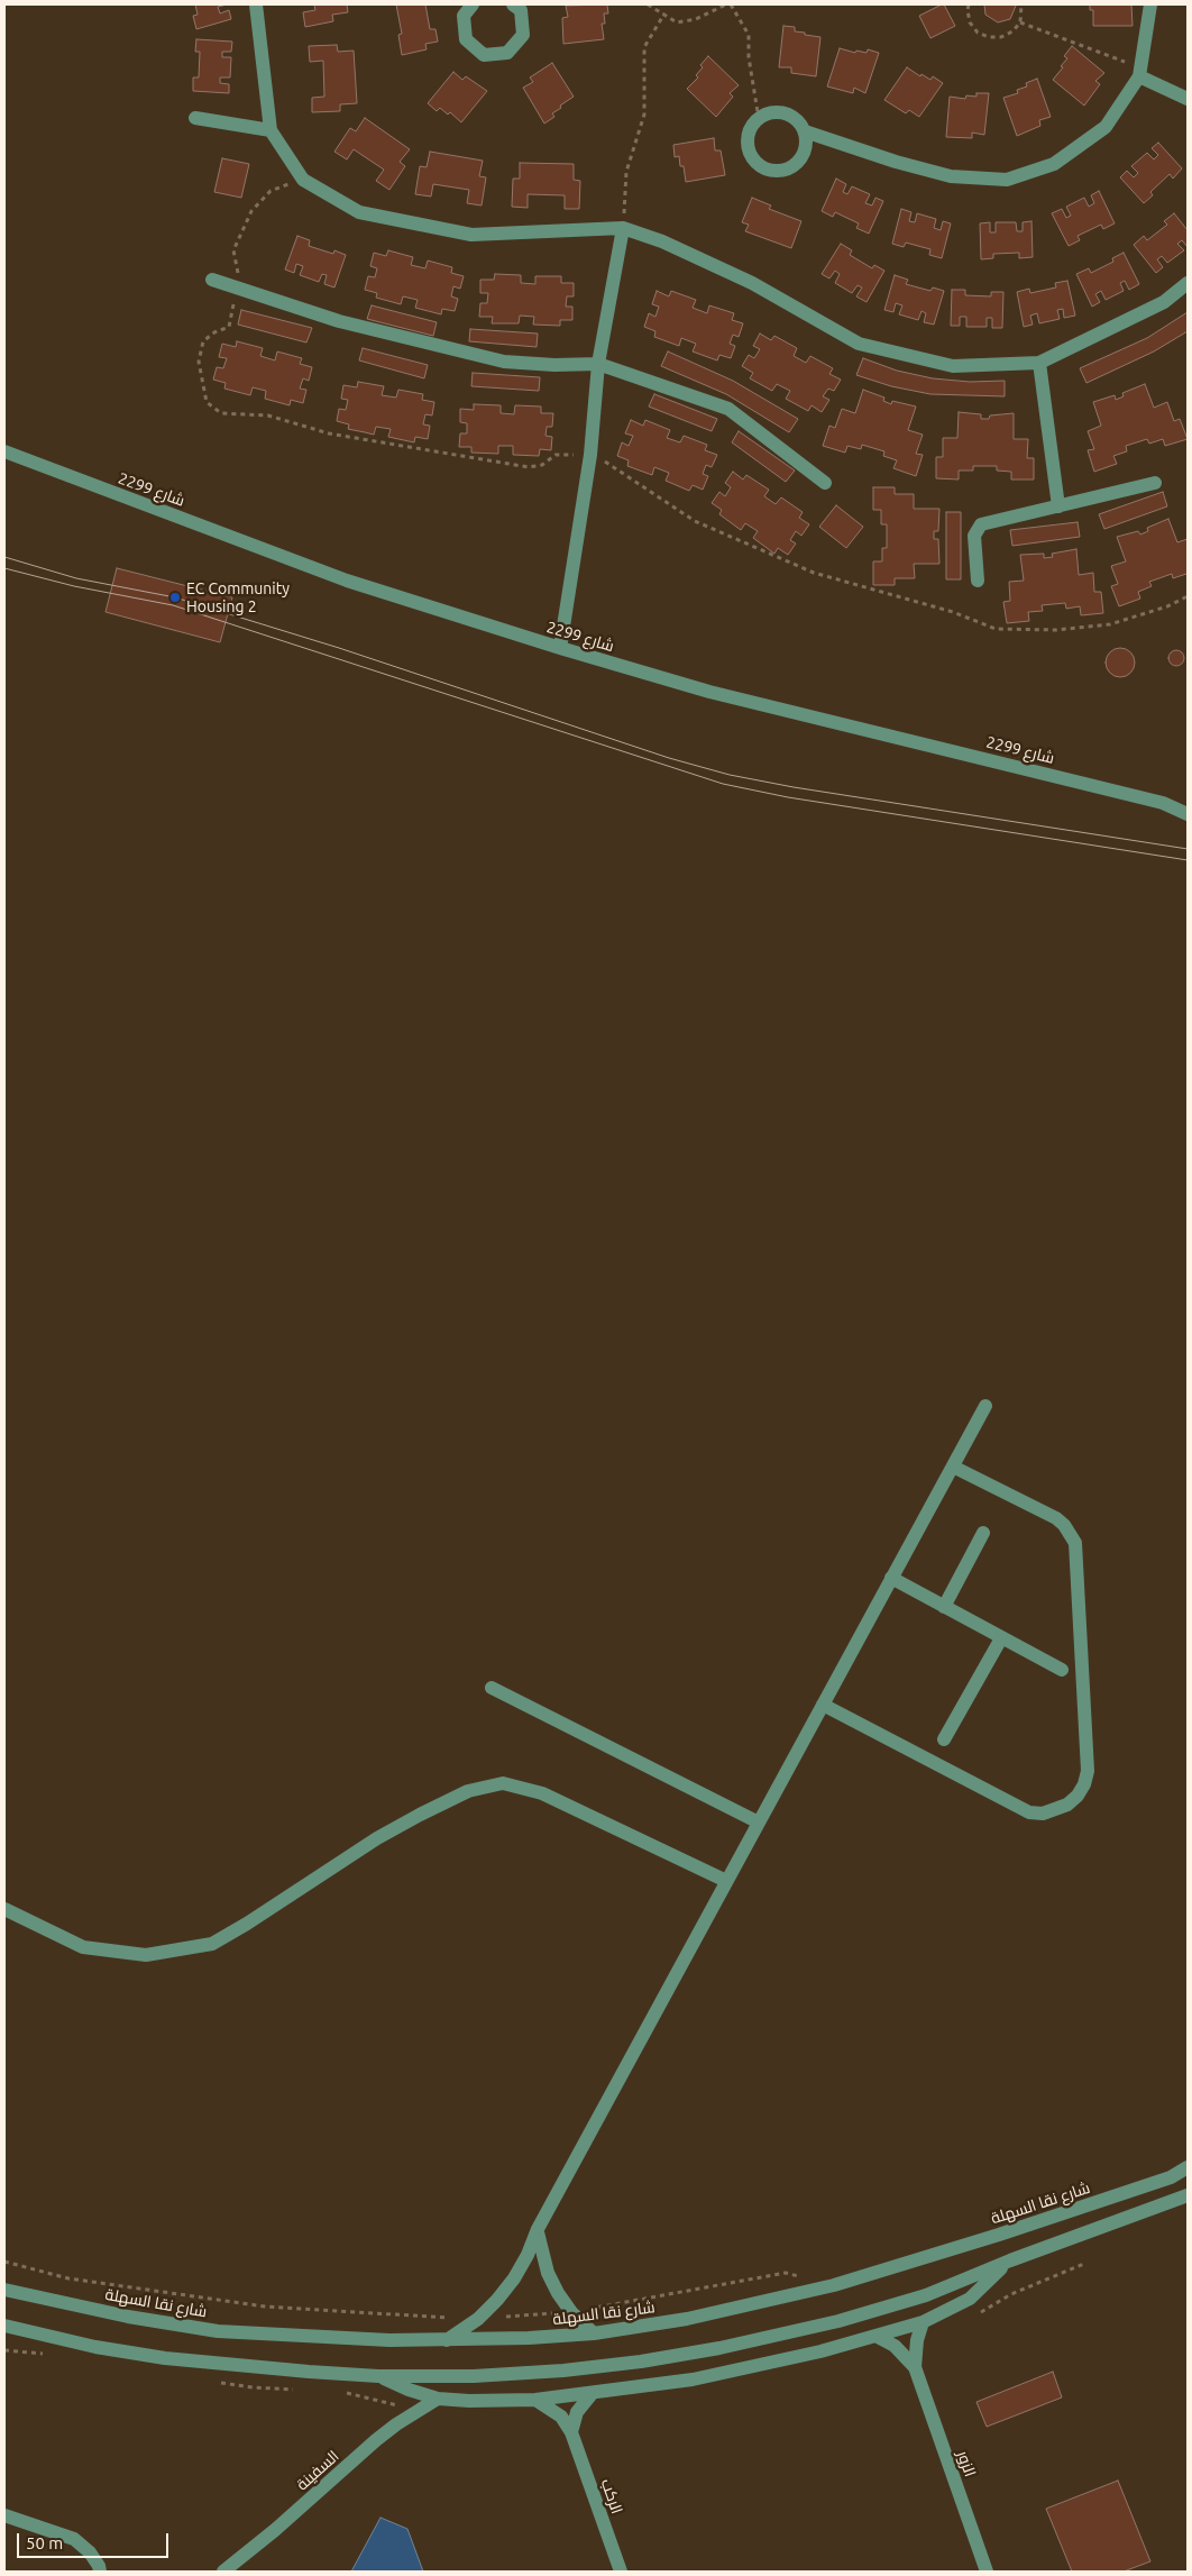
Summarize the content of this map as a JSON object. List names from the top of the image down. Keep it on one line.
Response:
{"streets":{"street":["شارع 2299","شارع نقا السهلة","الزور","السفينة","الركب"]},"places":["EC Community Housing 2"],"scale_bar":"50 m"}
